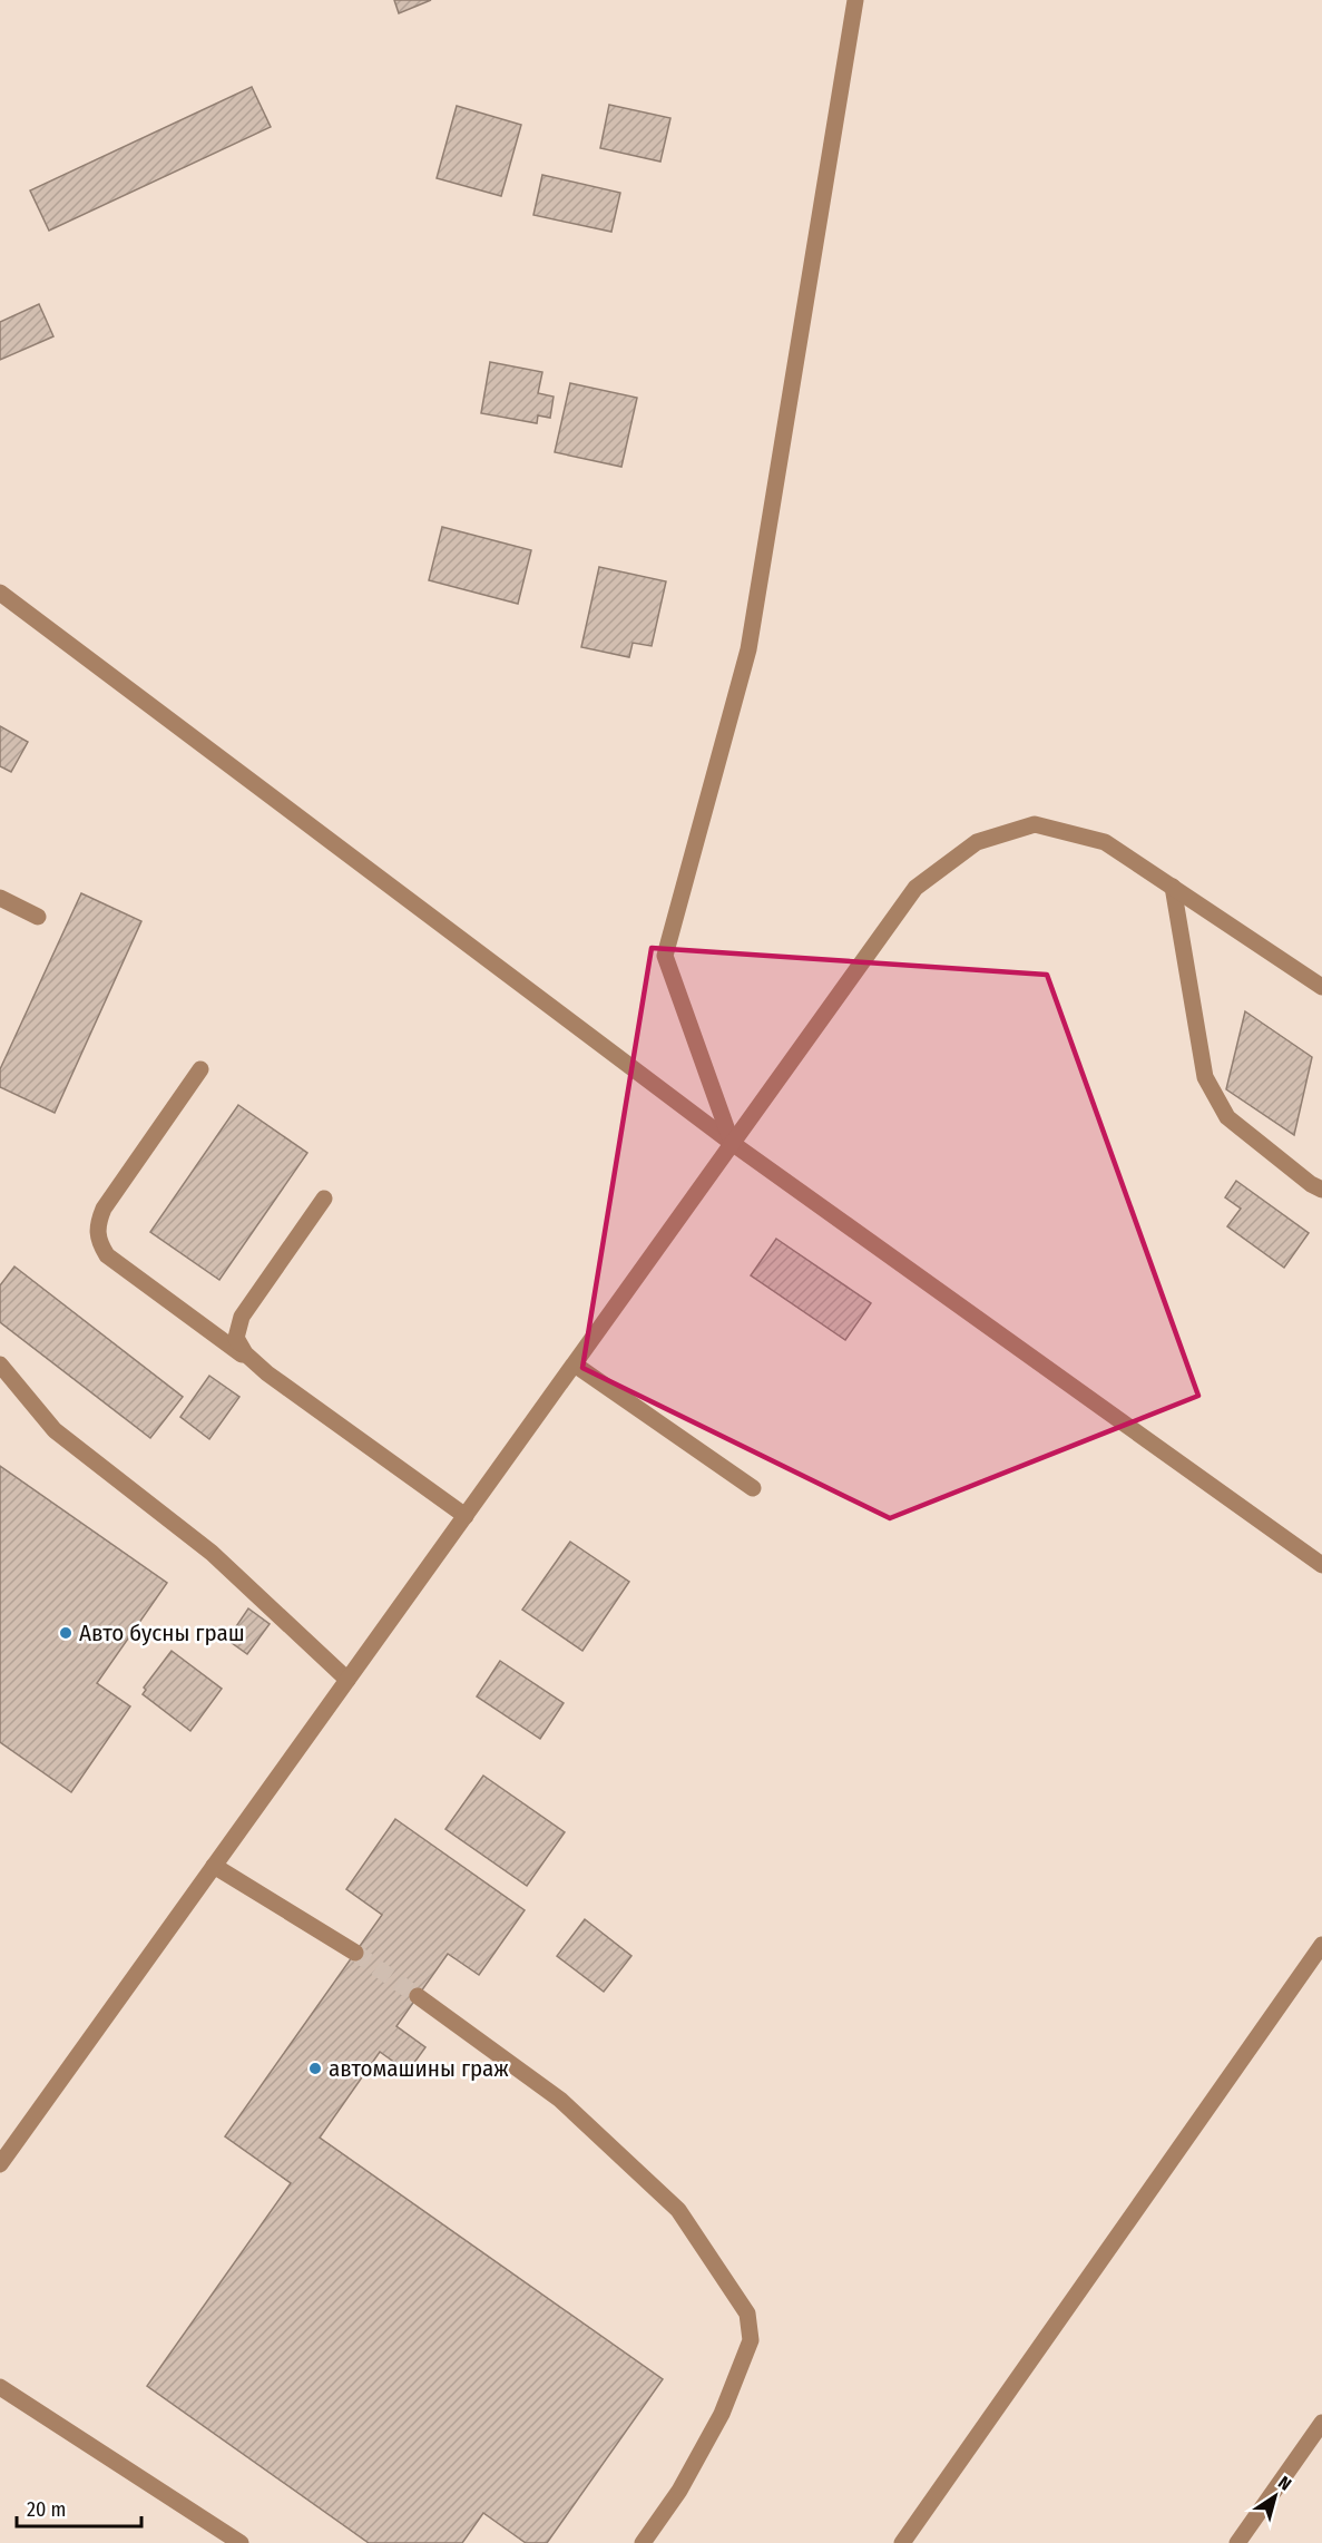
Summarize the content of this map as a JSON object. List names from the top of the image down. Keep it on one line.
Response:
{"places":["Авто бусны граш","автомашины граж"],"scale_bar":"20 m","north":"top right"}
